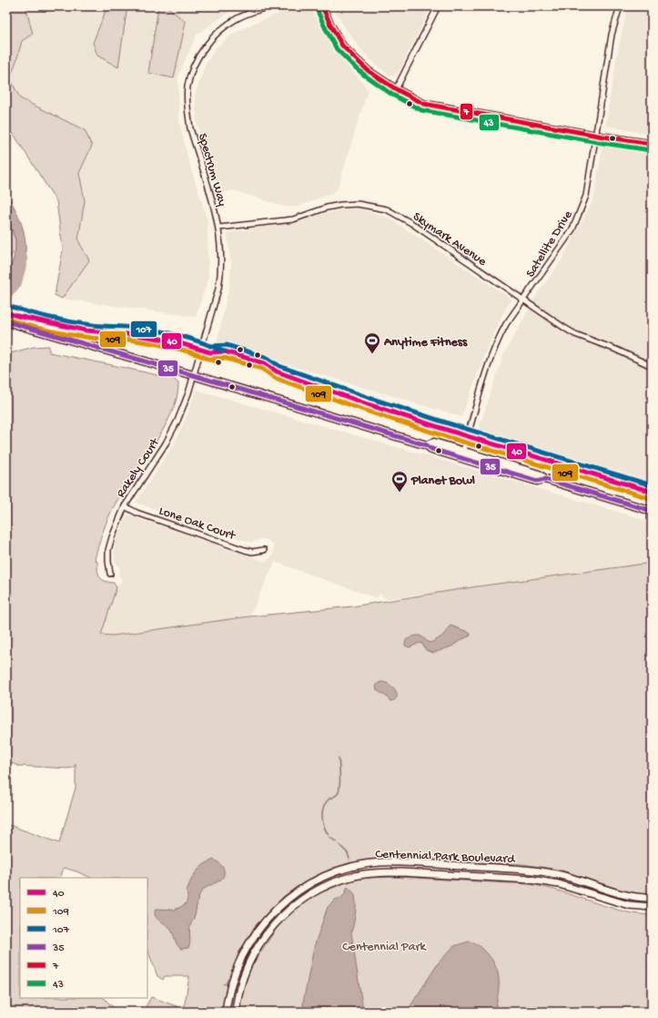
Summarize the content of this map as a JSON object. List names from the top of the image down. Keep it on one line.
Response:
{"streets":{"street":["Spectrum Way","Skymark Avenue","Satellite Drive","Rakely Court","Lone Oak Court","Centennial Park Boulevard"]},"crossings":[["Spectrum Way","Skymark Avenue"],["Spectrum Way","Rakely Court"],["Skymark Avenue","Satellite Drive"],["Rakely Court","Lone Oak Court"]],"parks":["Centennial Park"],"places":{"sports":["Anytime Fitness","Planet Bowl"]},"lines":["transit line 7","transit line 43","transit line 107","transit line 40","transit line 109","transit line 35"],"legend":["40","109","107","35","7","43"]}
